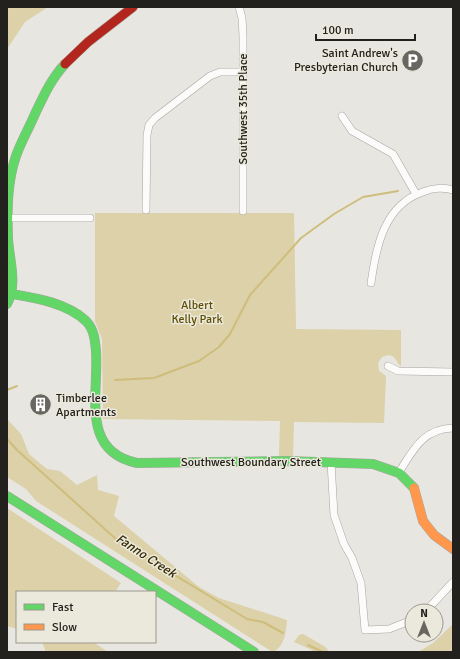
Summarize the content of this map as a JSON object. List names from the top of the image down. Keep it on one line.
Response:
{"streets":{"street":["Southwest 35th Place","Southwest Boundary Street"]},"water":["Fanno Creek"],"parks":["Albert Kelly Park"],"places":{"parking":["Saint Andrew's Presbyterian Church"],"building":["Timberlee Apartments"]},"legend":["Fast","Slow"],"scale_bar":"100 m","north":"top"}
